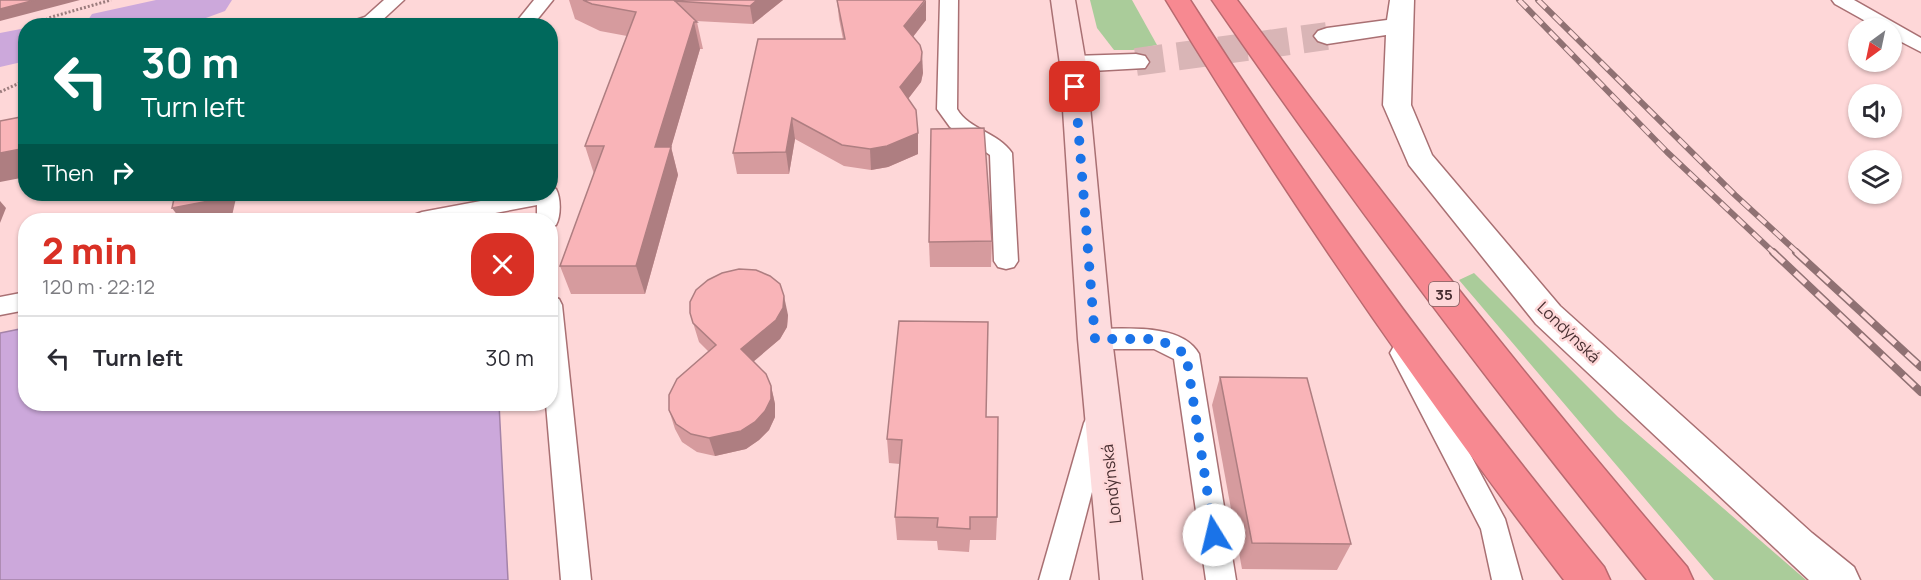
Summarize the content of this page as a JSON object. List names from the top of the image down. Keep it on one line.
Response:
{"streets":{"highway":["35"],"street":["Londýnská"]},"north":"bottom left","page":{"turn":["30 m","Turn left"],"then":"Then","heading":["2 min","120 m · 22:12"],"list":[{"name":"Turn left","value":"30 m"}]}}
